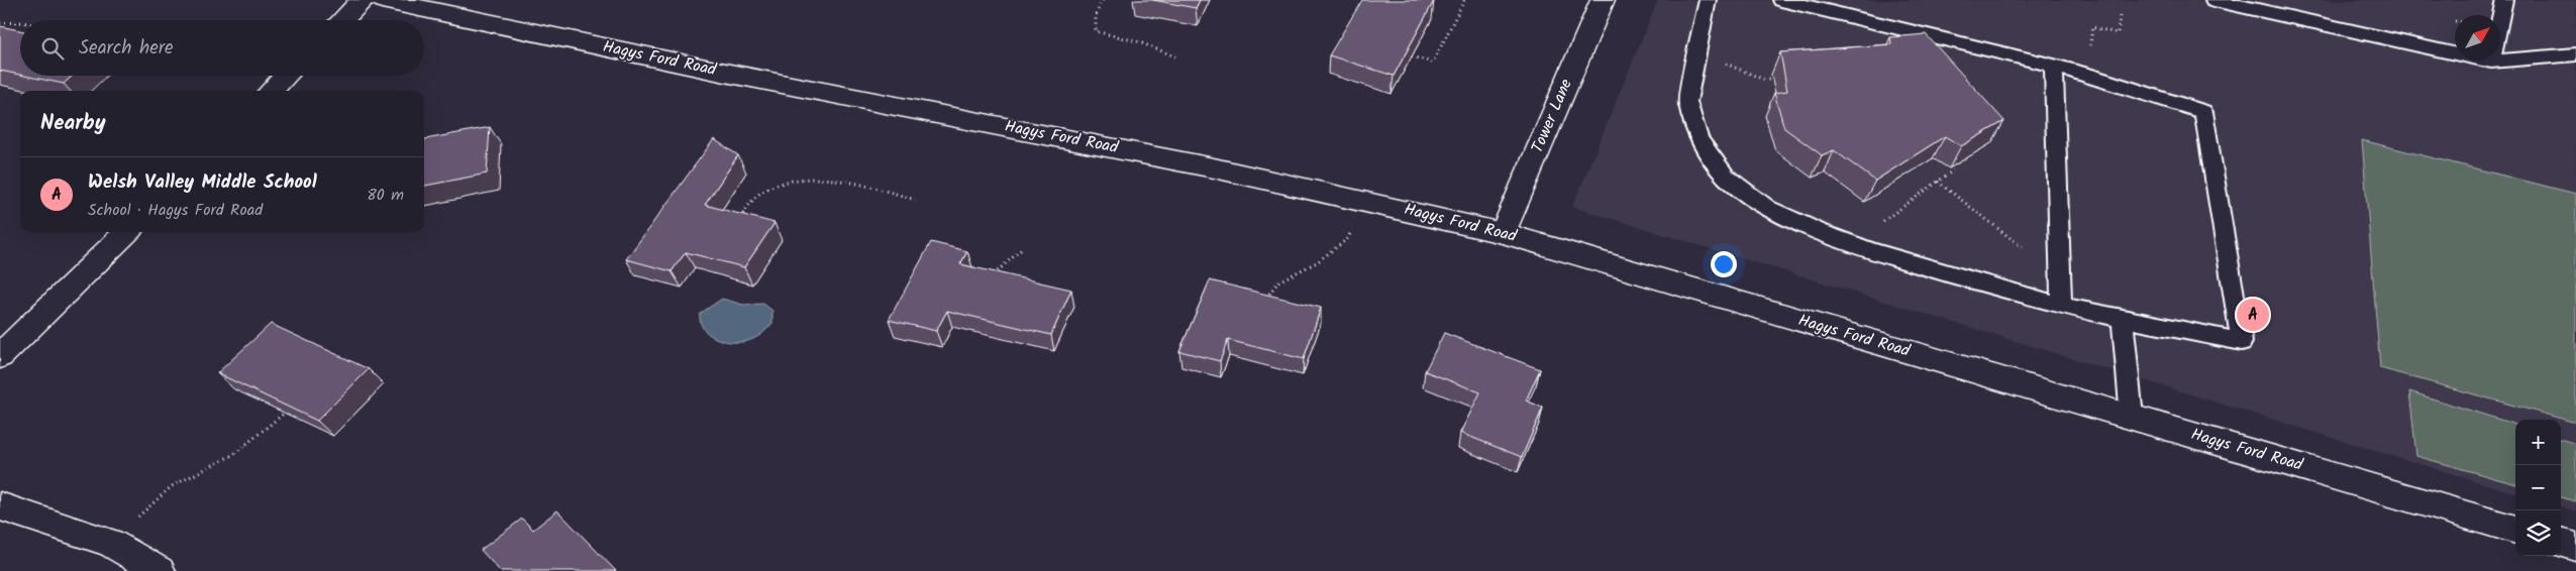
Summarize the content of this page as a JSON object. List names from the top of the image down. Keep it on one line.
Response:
{"streets":{"street":["Hagys Ford Road","Tower Lane"]},"crossings":[["Hagys Ford Road","Tower Lane"]],"north":"top right","page":{"search":"Search here","heading":"Nearby","list":[{"mark":"A","name":"Welsh Valley Middle School","note":"School · Hagys Ford Road","value":"80 m"}],"pins":"A","map_buttons":["+","−"]}}
